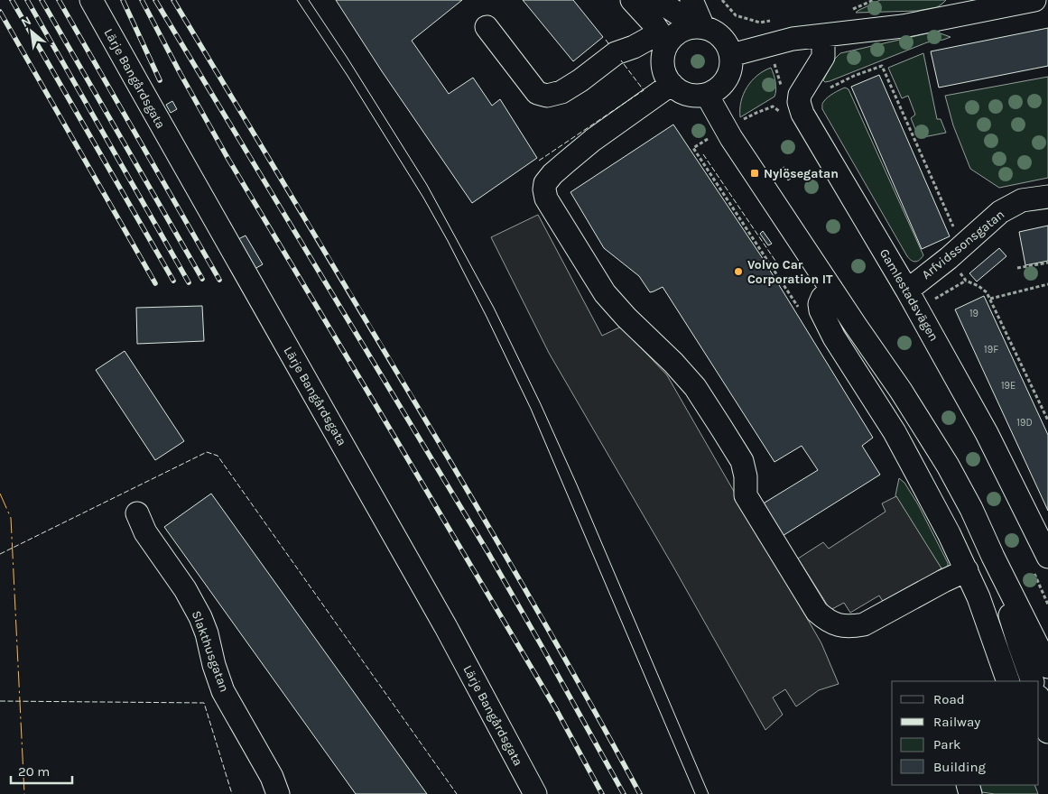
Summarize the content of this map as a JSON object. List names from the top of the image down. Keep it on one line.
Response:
{"streets":{"street":["Lärje Bangårdsgata","Arfvidssonsgatan","Gamlestadsvägen","Slakthusgatan"]},"crossings":[["Arfvidssonsgatan","Gamlestadsvägen"]],"places":{"transit":["Nylösegatan"],"other":["Volvo Car Corporation IT"]},"house_numbers":["19","19F","19E","19D"],"legend":["Road","Railway","Park","Building"],"scale_bar":"20 m","north":"top left"}
